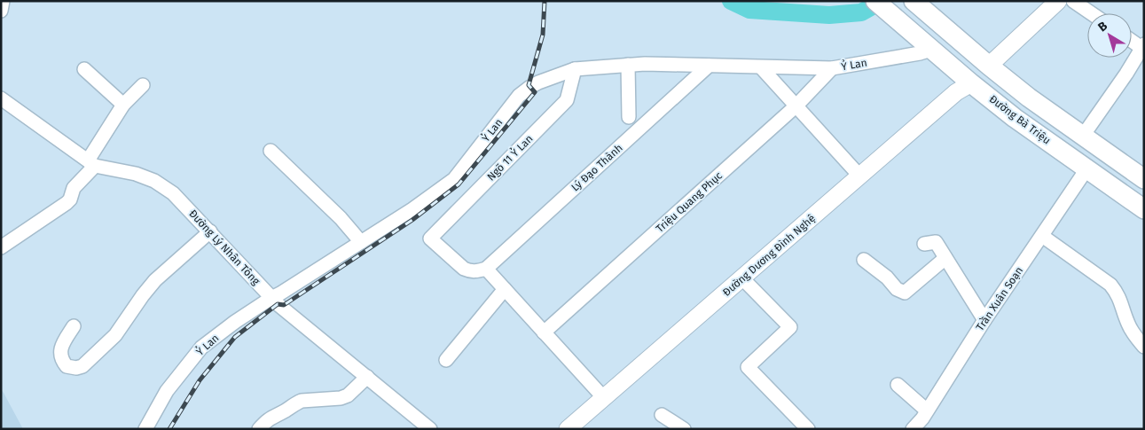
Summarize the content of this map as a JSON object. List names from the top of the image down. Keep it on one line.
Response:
{"streets":{"highway":["Đường Bà Triệu"],"main road":["Đường Dương Đình Nghệ"],"street":["Ỷ Lan","Ngõ 11 Ỷ Lan","Lý Đạo Thành","Triệu Quang Phục","Đường Lý Nhân Tông","Trần Xuân Soạn"]},"crossings":[["Ỷ Lan","Đường Bà Triệu"],["Ỷ Lan","Ngõ 11 Ỷ Lan"],["Ỷ Lan","Lý Đạo Thành"],["Ỷ Lan","Triệu Quang Phục"],["Ỷ Lan","Đường Lý Nhân Tông"],["Đường Bà Triệu","Đường Dương Đình Nghệ"],["Đường Bà Triệu","Trần Xuân Soạn"],["Ngõ 11 Ỷ Lan","Lý Đạo Thành"]],"north":"top left"}
